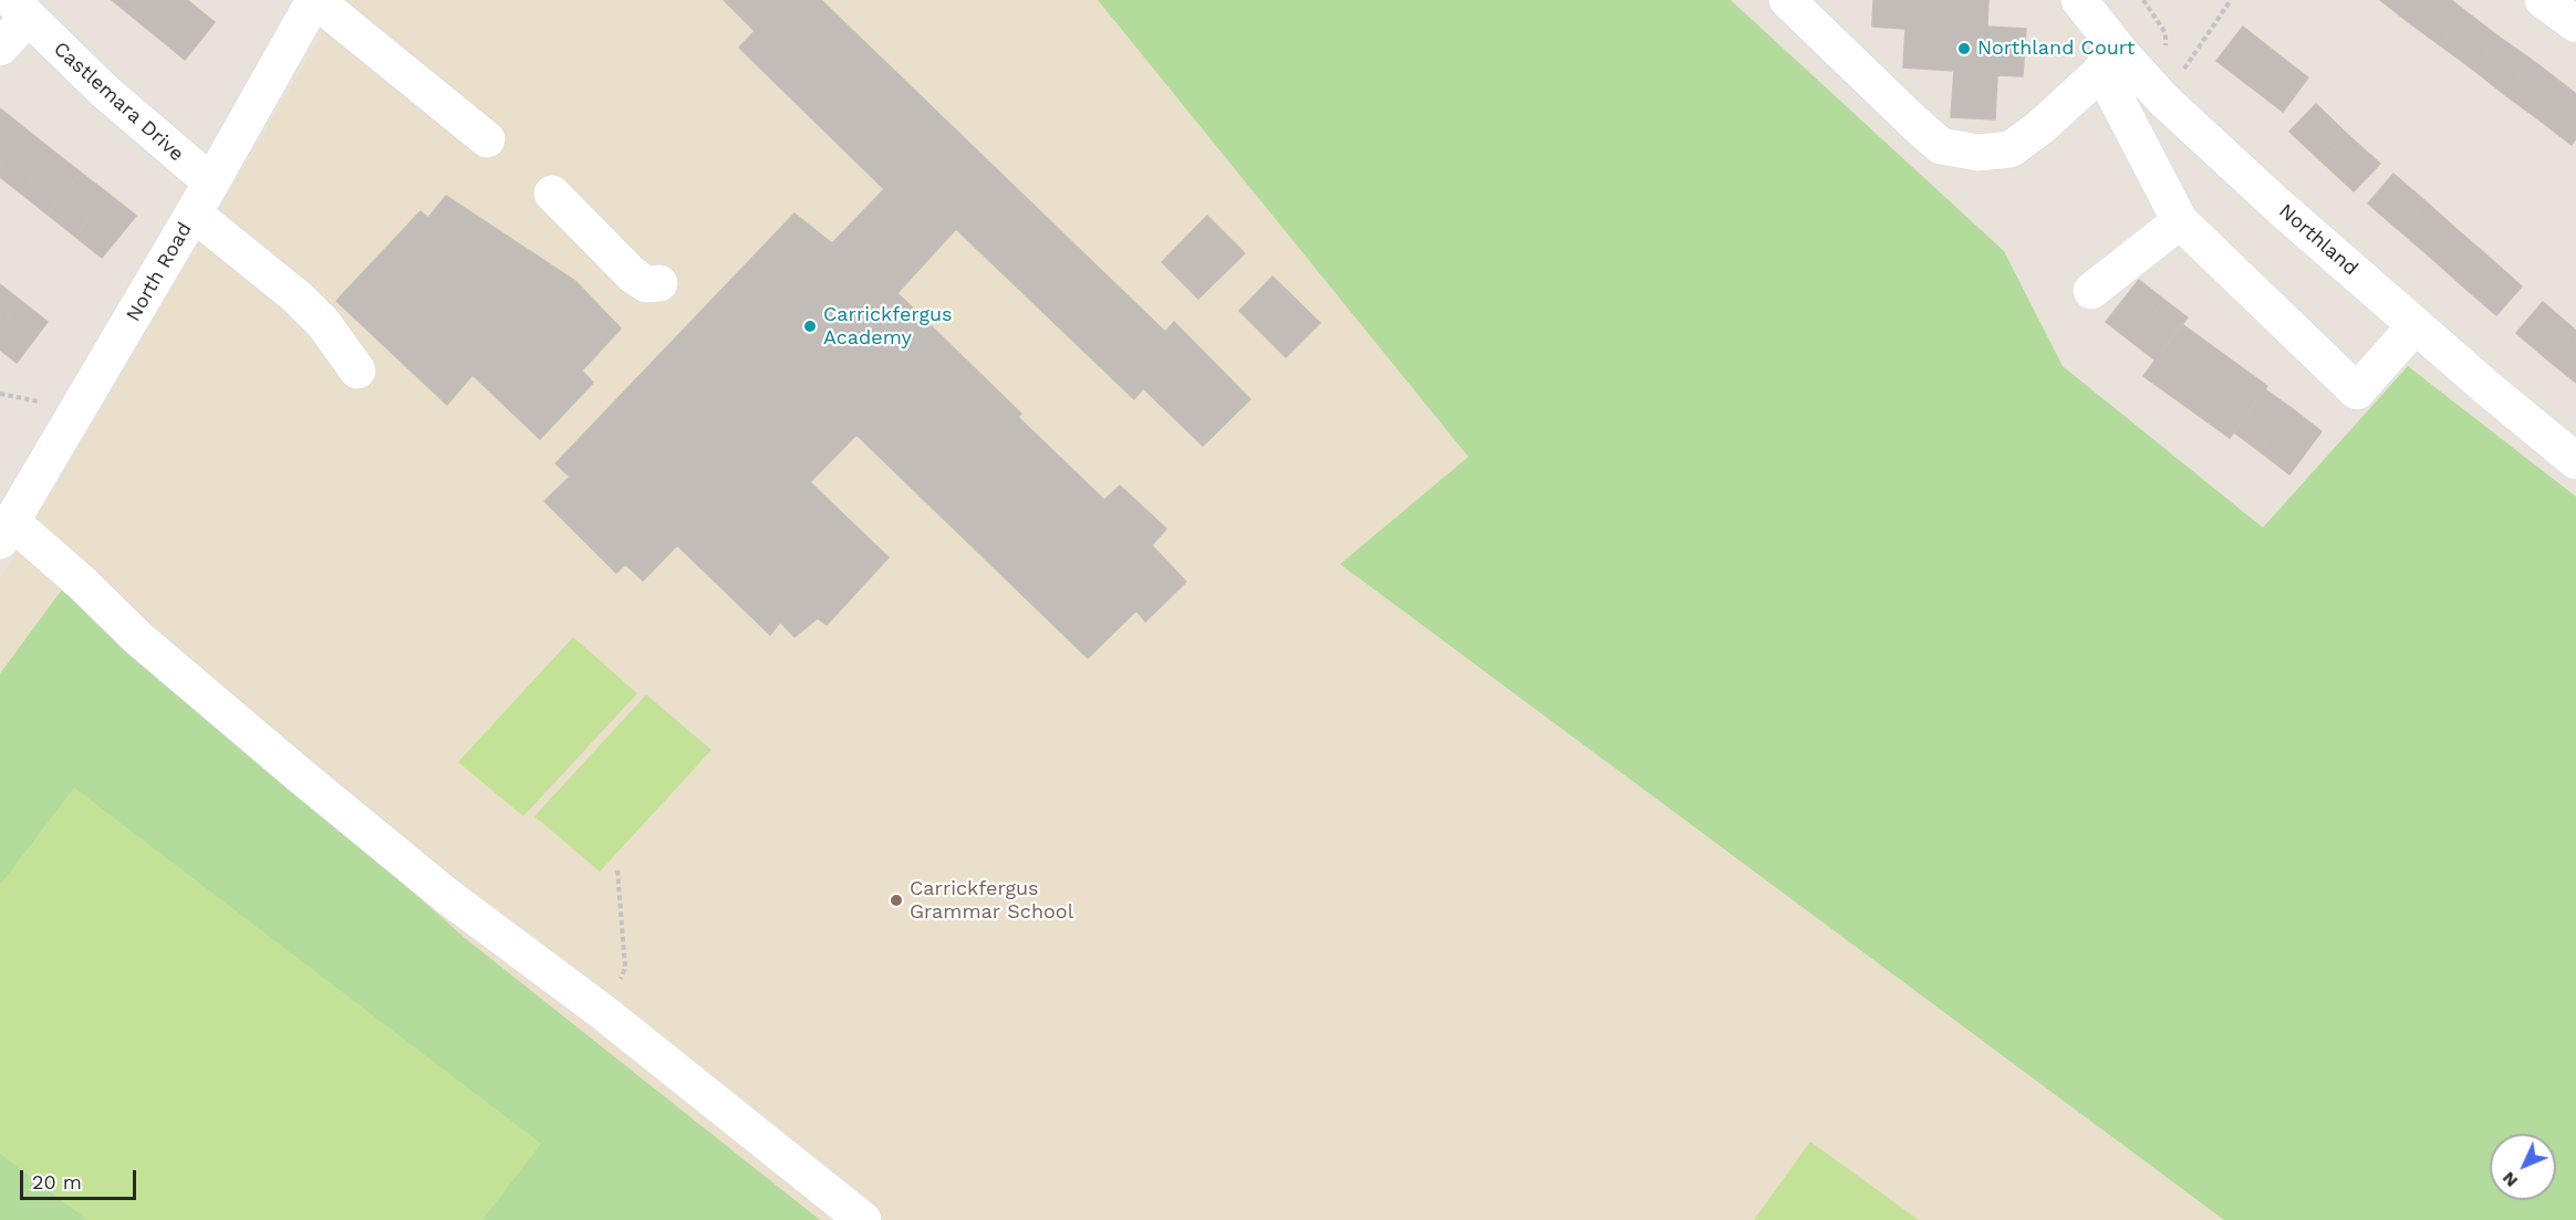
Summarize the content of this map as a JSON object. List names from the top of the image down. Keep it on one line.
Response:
{"streets":{"street":["Castlemara Drive","Northland","North Road"]},"crossings":[["Castlemara Drive","North Road"]],"places":["Northland Court","Carrickfergus Academy","Carrickfergus Grammar School"],"scale_bar":"20 m","north":"bottom left"}
